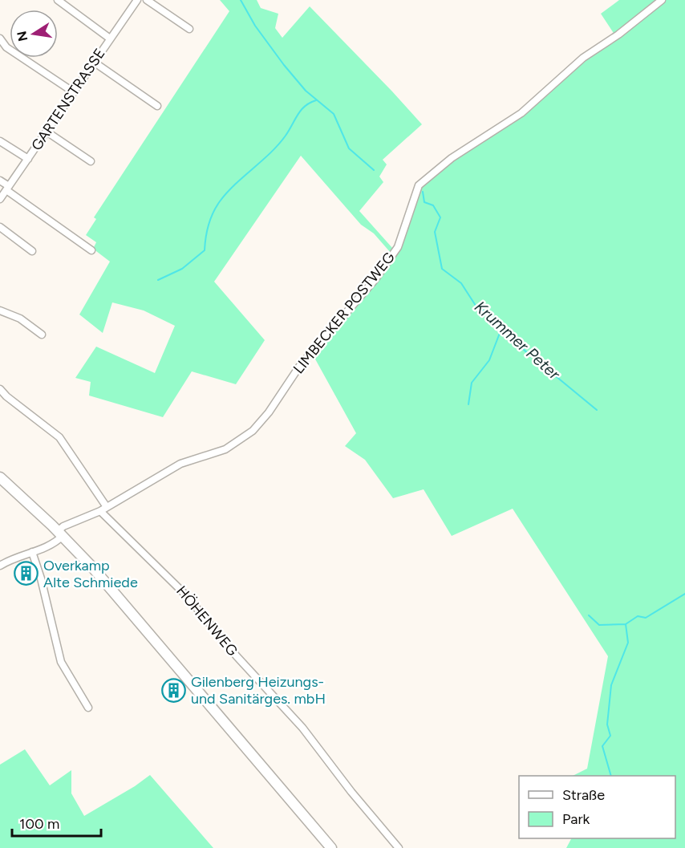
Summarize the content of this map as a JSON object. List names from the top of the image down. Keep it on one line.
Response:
{"streets":{"street":["GARTENSTRASSE","LIMBECKER POSTWEG","HÖHENWEG"]},"crossings":[["LIMBECKER POSTWEG","HÖHENWEG"]],"water":["Krummer Peter"],"places":{"building":["Overkamp Alte Schmiede","Gilenberg Heizungs- und Sanitärges. mbH"]},"legend":["Straße","Park"],"scale_bar":"100 m","north":"left"}
